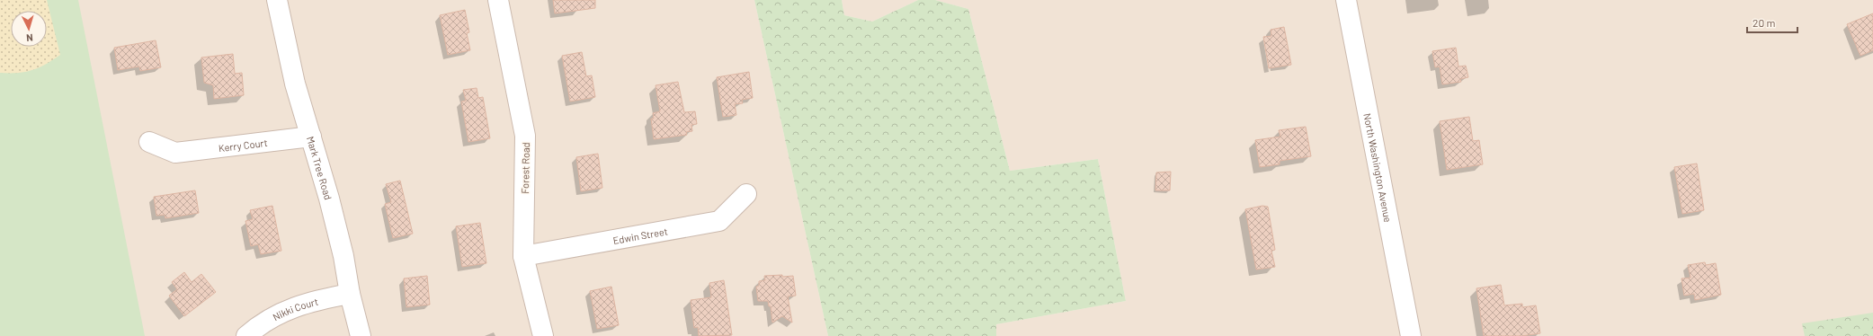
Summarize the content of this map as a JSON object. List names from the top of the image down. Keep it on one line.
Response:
{"streets":{"street":["Kerry Court","Mark Tree Road","Forest Road","North Washington Avenue","Edwin Street","Nikki Court"]},"crossings":[["Kerry Court","Mark Tree Road"],["Mark Tree Road","Nikki Court"],["Forest Road","Edwin Street"]],"scale_bar":"20 m","north":"bottom"}
